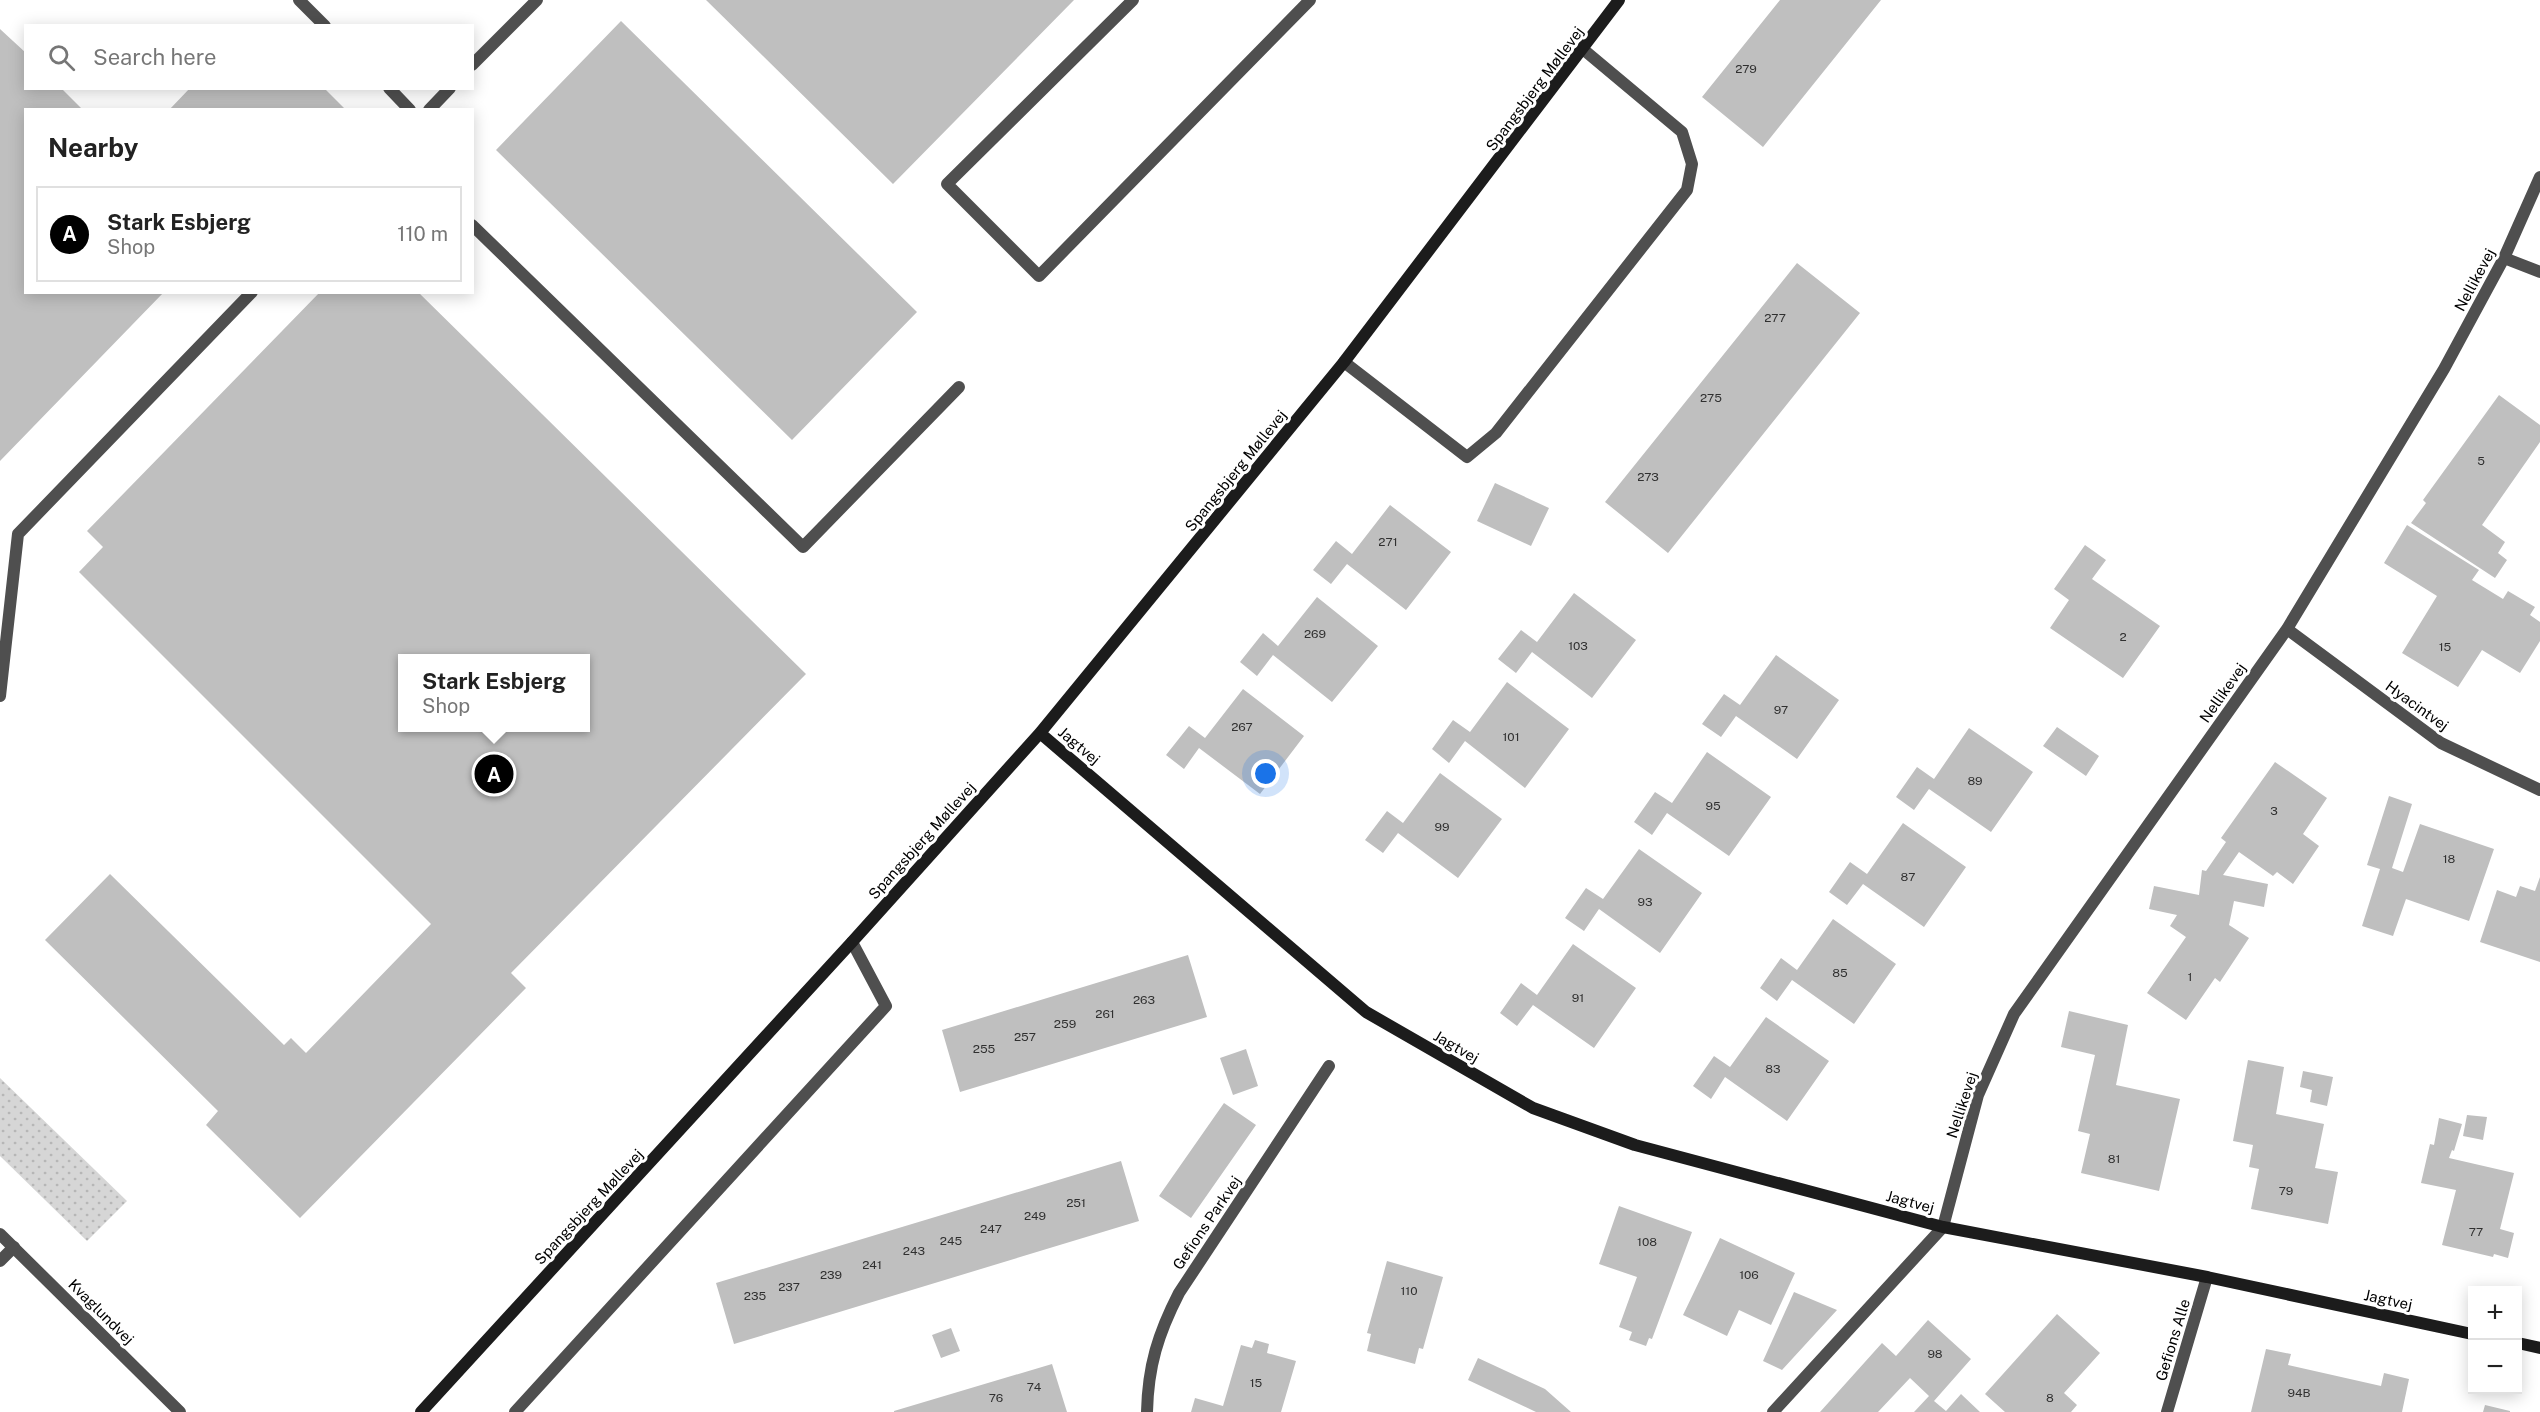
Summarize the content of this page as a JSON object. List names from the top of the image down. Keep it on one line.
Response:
{"streets":{"street":["Spangsbjerg Møllevej","Nellikevej","Hyacintvej","Jagtvej","Gefions Parkvej","Kvaglundvej","Gefions Alle"]},"crossings":[["Spangsbjerg Møllevej","Jagtvej"],["Nellikevej","Hyacintvej"],["Nellikevej","Jagtvej"],["Jagtvej","Gefions Alle"]],"house_numbers":["279","277","275","5","273","271","269","2","103","15","97","267","101","89","95","3","99","18","87","93","85","1","91","263","261","259","257","255","83","81","79","251","249","247","77","245","108","243","241","239","106","237","110","235","98","15","74","94B","76","8"],"page":{"search":"Search here","heading":"Nearby","list":[{"mark":"A","name":"Stark Esbjerg","note":"Shop","value":"110 m"}],"popup":["Stark Esbjerg","Shop"],"pins":"A","map_buttons":["+","−"]}}
